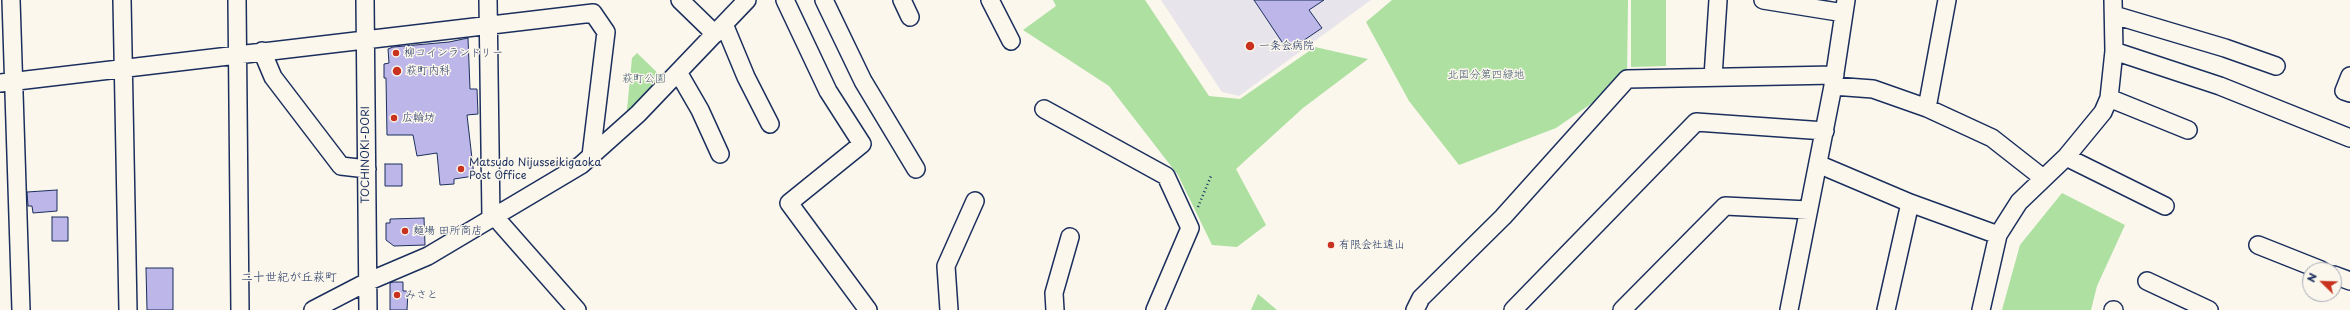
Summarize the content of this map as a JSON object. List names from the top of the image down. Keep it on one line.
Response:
{"streets":{"street":["TOCHINOKI-DORI"]},"districts":["二十世紀が丘萩町"],"parks":["北国分第四緑地","萩町公園"],"places":["一条会病院","柳コインランドリー","萩町内科","広輪坊","Matsudo Nijusseikigaoka Post Office","麺場 田所商店","有限会社遠山","みさと"],"north":"top left"}
